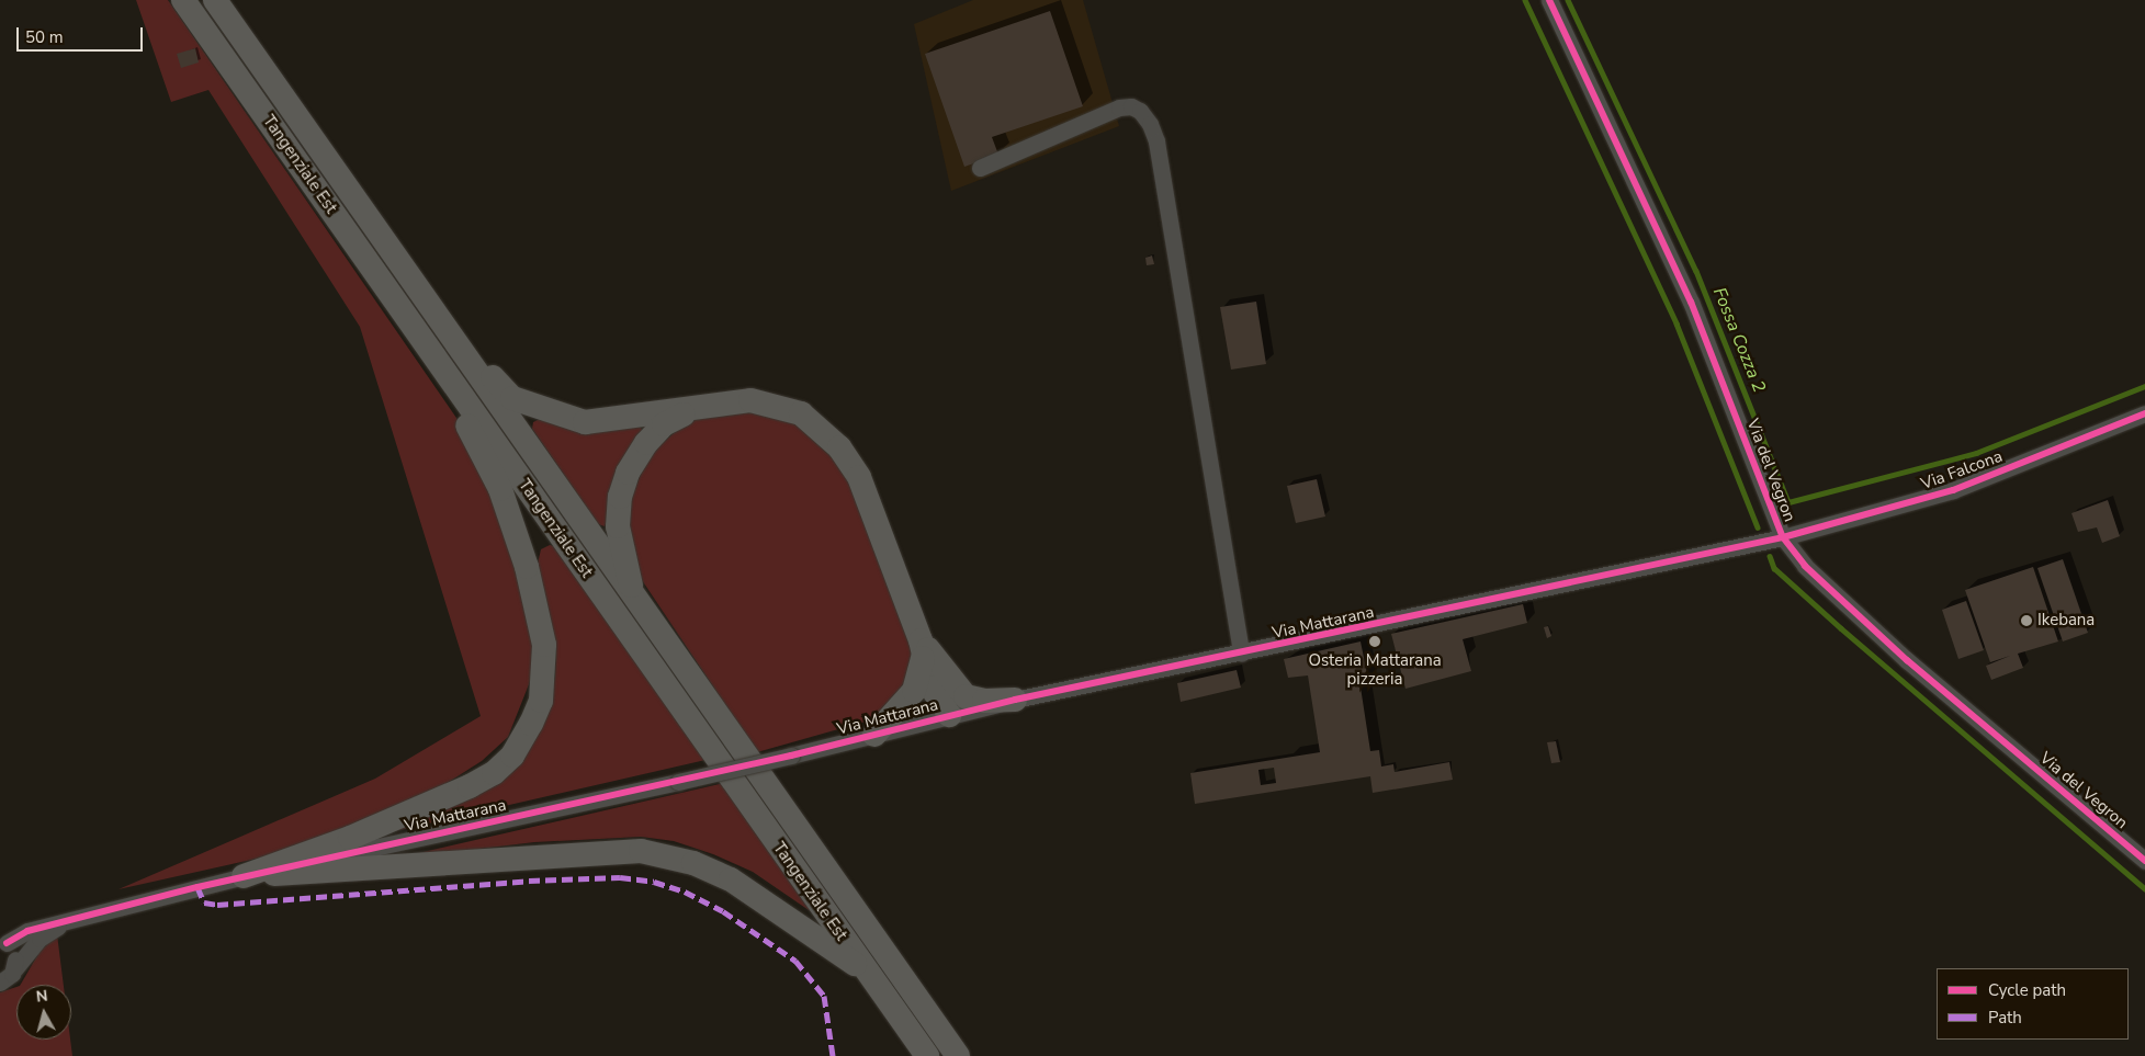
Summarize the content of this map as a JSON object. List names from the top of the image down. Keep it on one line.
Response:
{"streets":{"highway":["Tangenziale Est"],"street":["Via del Vegron","Via Falcona","Via Mattarana"]},"crossings":[["Via del Vegron","Via Falcona"],["Via del Vegron","Via Mattarana"],["Via Falcona","Via Mattarana"]],"water":["Fossa Cozza 2"],"places":["Ikebana","Osteria Mattarana pizzeria"],"legend":["Cycle path","Path"],"scale_bar":"50 m","north":"top"}
